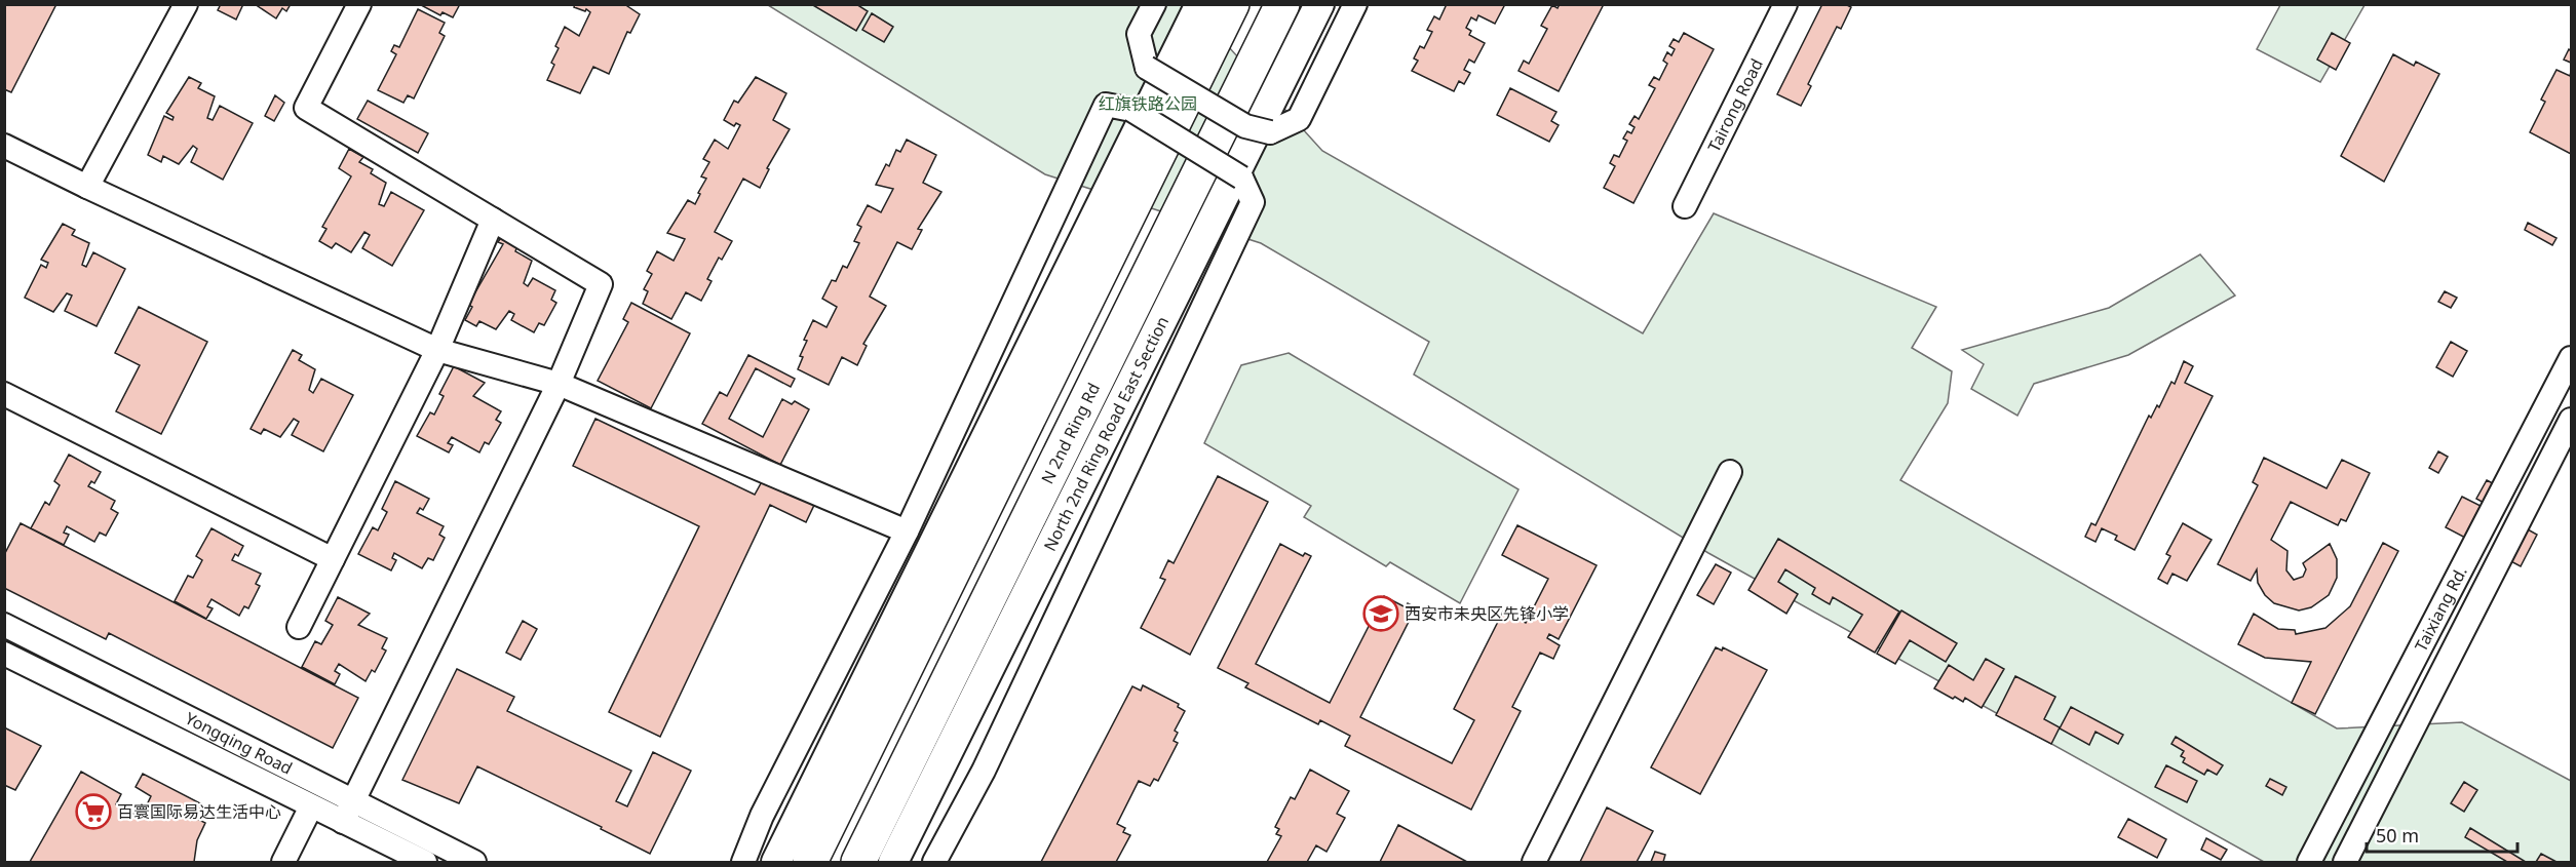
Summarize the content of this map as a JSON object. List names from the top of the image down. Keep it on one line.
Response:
{"streets":{"highway":["N 2nd Ring Rd"],"main road":["North 2nd Ring Road East Section"],"street":["Tairong Road","Taixiang Rd.","Yongqing Road"]},"parks":["红旗铁路公园"],"places":{"school or university":["西安市未央区先锋小学"],"supermarket":["百寰国际易达生活中心"]},"scale_bar":"50 m"}
